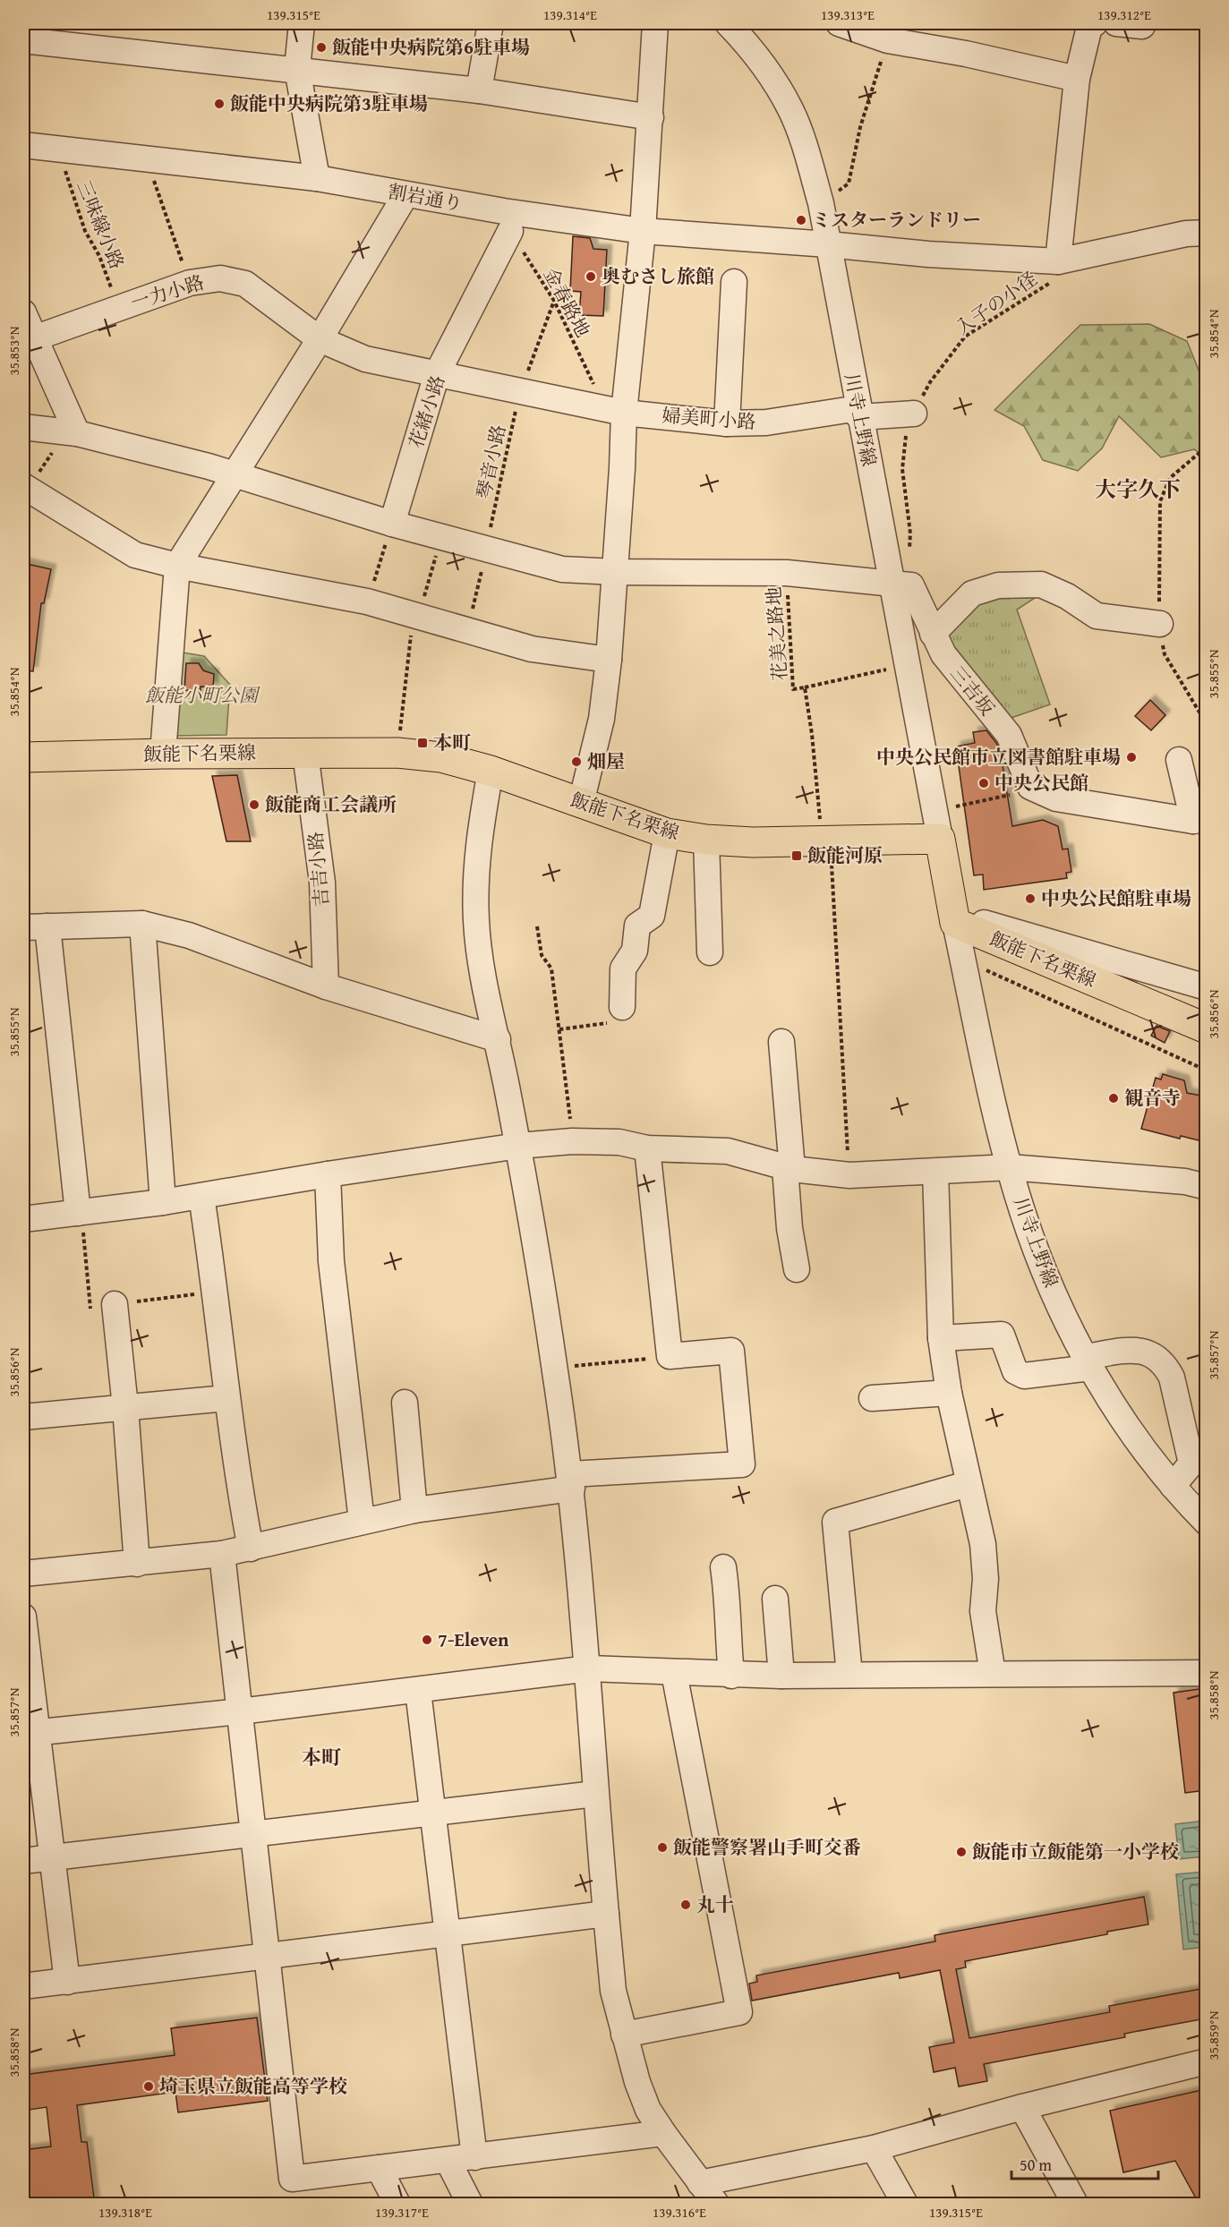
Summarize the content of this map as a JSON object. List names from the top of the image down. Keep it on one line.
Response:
{"streets":{"main road":["飯能下名栗線"],"street":["割岩通り","一力小路","花緒小路","婦美町小路","川寺上野線","三吉坂","吉吉小路"],"path":["三味線小路","金春路地","入子の小径","琴音小路","花美之路地"]},"crossings":[["割岩通り","三味線小路"],["割岩通り","入子の小径"],["割岩通り","川寺上野線"],["三味線小路","一力小路"],["一力小路","花緒小路"],["一力小路","婦美町小路"],["金春路地","花緒小路"],["金春路地","婦美町小路"],["金春路地","琴音小路"],["入子の小径","婦美町小路"],["入子の小径","川寺上野線"],["入子の小径","三吉坂"],["花緒小路","婦美町小路"],["婦美町小路","川寺上野線"],["婦美町小路","琴音小路"],["川寺上野線","三吉坂"],["川寺上野線","飯能下名栗線"],["花美之路地","飯能下名栗線"],["飯能下名栗線","吉吉小路"]],"districts":["大字久下","本町"],"parks":["飯能小町公園"],"places":{"other":["飯能中央病院第6駐車場","飯能中央病院第3駐車場","ミスターランドリー","奥むさし旅館","中央公民館市立図書館駐車場","畑屋","中央公民館","飯能商工会議所","中央公民館駐車場","観音寺","7-Eleven","飯能警察署山手町交番","飯能市立飯能第一小学校","丸十","埼玉県立飯能高等学校"],"transit":["本町","飯能河原"]},"scale_bar":"50 m","coordinates":["139.315°E","139.314°E","139.313°E","139.312°E","35.854°N","35.853°N","35.855°N","35.856°N","35.857°N","35.858°N","35.859°N","139.318°E","139.317°E","139.316°E"]}
